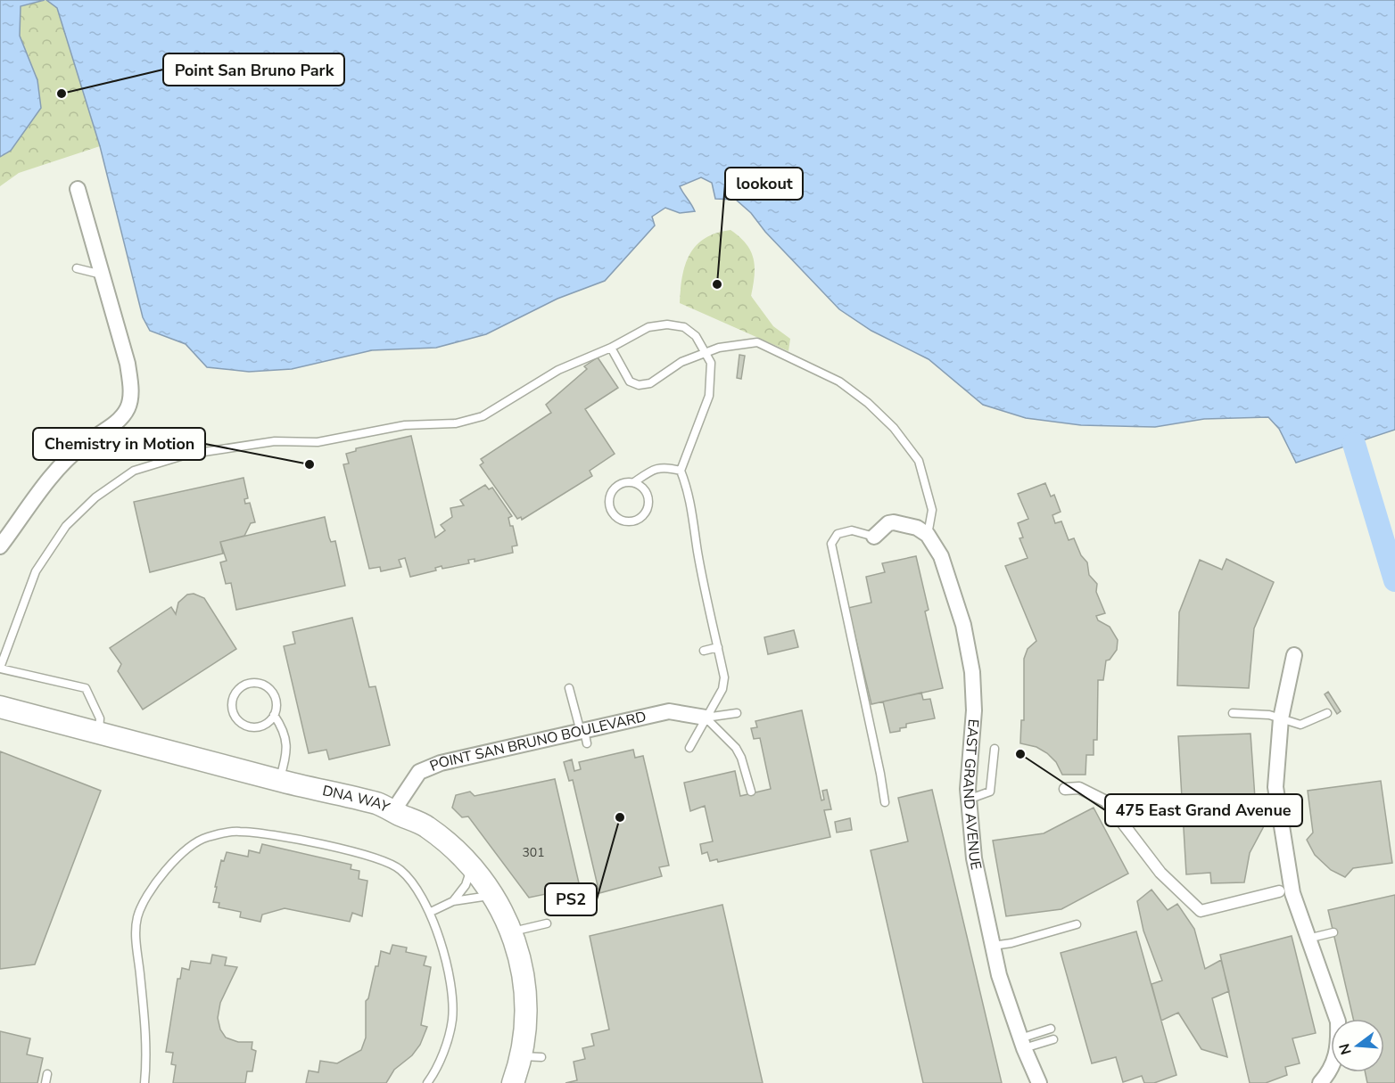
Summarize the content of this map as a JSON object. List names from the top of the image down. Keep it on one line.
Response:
{"streets":{"main road":["DNA WAY"],"street":["POINT SAN BRUNO BOULEVARD","EAST GRAND AVENUE"]},"crossings":[["POINT SAN BRUNO BOULEVARD","DNA WAY"]],"places":["Point San Bruno Park","lookout","Chemistry in Motion","475 East Grand Avenue","PS2"],"house_numbers":["301"],"north":"left"}
